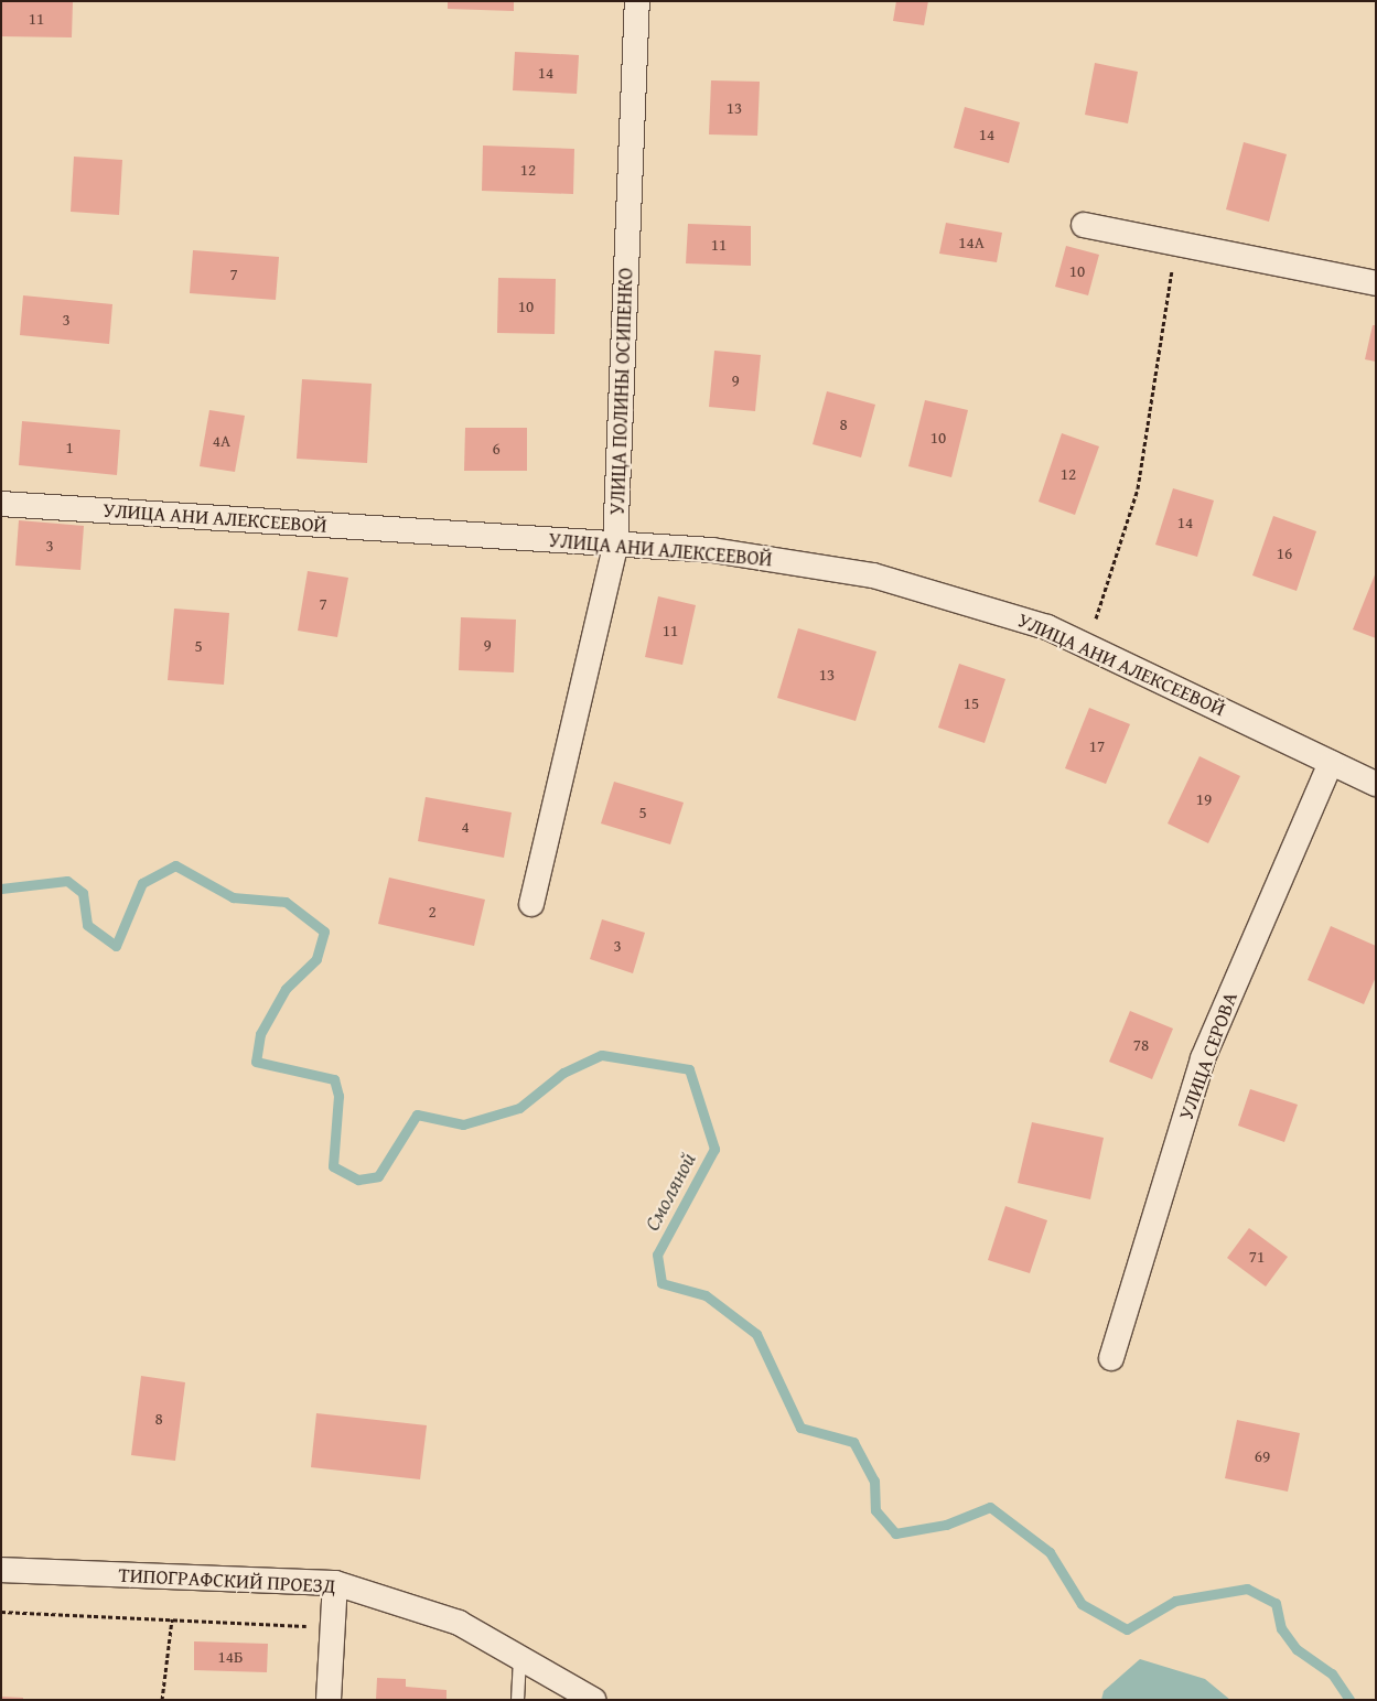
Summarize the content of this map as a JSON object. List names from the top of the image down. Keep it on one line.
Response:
{"streets":{"street":["УЛИЦА ПОЛИНЫ ОСИПЕНКО","УЛИЦА АНИ АЛЕКСЕЕВОЙ","УЛИЦА СЕРОВА","ТИПОГРАФСКИЙ ПРОЕЗД"]},"crossings":[["УЛИЦА ПОЛИНЫ ОСИПЕНКО","УЛИЦА АНИ АЛЕКСЕЕВОЙ"],["УЛИЦА АНИ АЛЕКСЕЕВОЙ","УЛИЦА СЕРОВА"]],"water":["Смоляной"],"house_numbers":["11","14","13","14","12","14А","11","10","7","10","3","9","8","10","4А","1","6","12","14","3","16","7","11","9","5","13","15","17","19","5","4","2","3","78","71","8","69","14Б"]}
